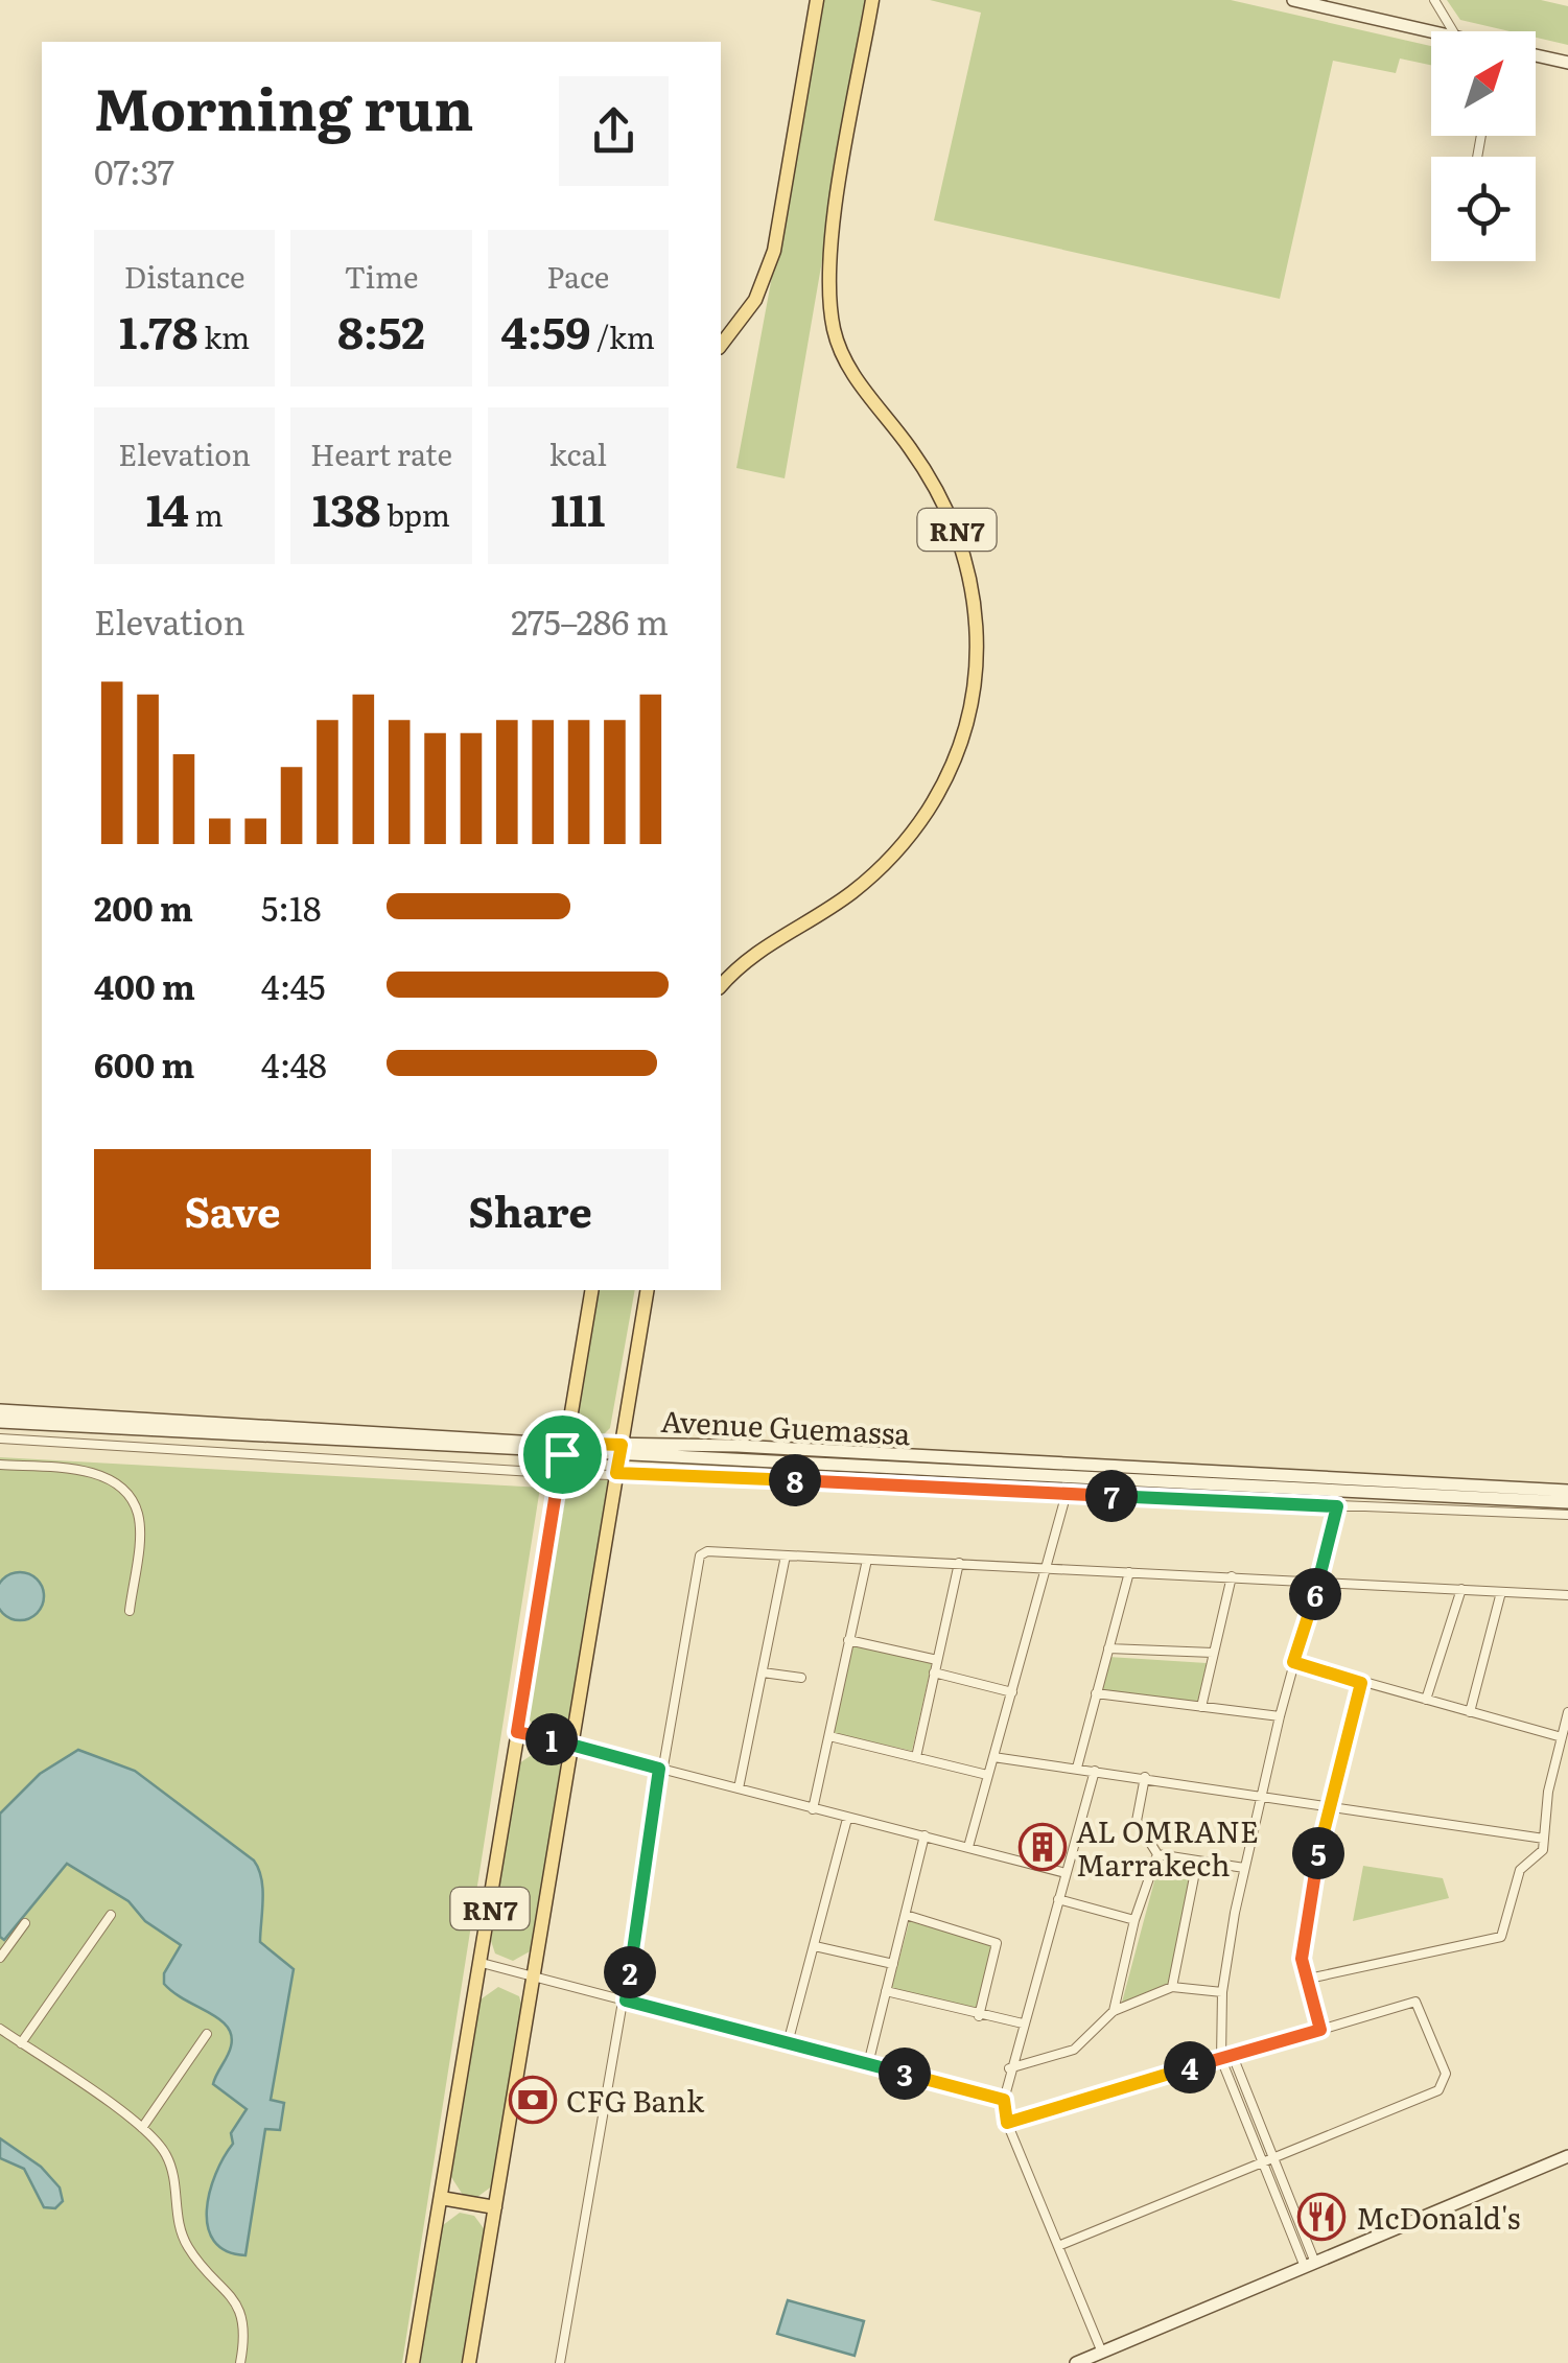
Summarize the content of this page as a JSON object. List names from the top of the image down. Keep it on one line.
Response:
{"streets":{"main road":["RN7","Avenue Guemassa"]},"crossings":[["RN7","Avenue Guemassa"]],"places":{"building":["AL OMRANE Marrakech"],"bank":["CFG Bank"],"restaurant":["McDonald's"]},"north":"top right","page":{"heading":["Morning run","07:37"],"stats":[["Distance","1.78 km"],["Time","8:52"],["Pace","4:59 /km"],["Elevation","14 m"],["Heart rate","138 bpm"],["kcal","111"]],"chart":["Elevation","275–286 m"],"list":[{"name":"200 m","note":"5:18"},{"name":"400 m","note":"4:45"},{"name":"600 m","note":"4:48"}],"buttons":["Save","Share"],"pins":["8","7","6","1","5","2","4","3"]}}
